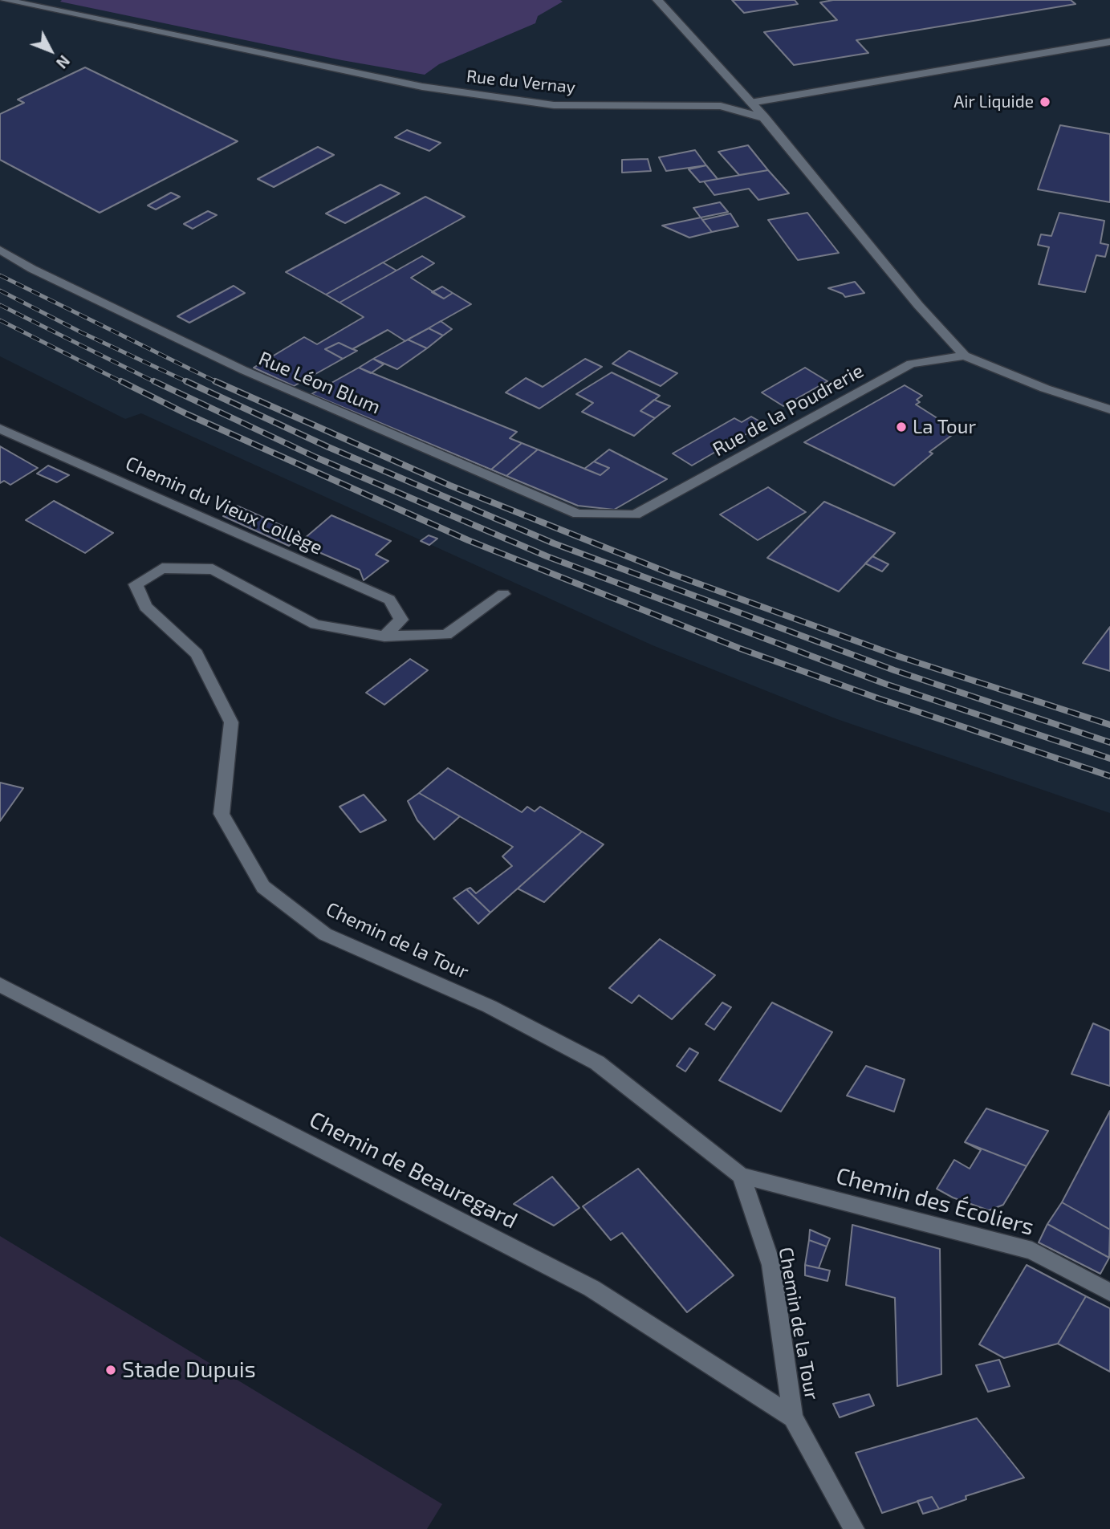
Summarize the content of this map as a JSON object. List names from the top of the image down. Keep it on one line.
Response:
{"streets":{"street":["Rue du Vernay","Rue Léon Blum","Rue de la Poudrerie","Chemin du Vieux Collège","Chemin de la Tour","Chemin de Beauregard","Chemin des Écoliers"]},"crossings":[["Rue Léon Blum","Rue de la Poudrerie"],["Chemin du Vieux Collège","Chemin de la Tour"],["Chemin de la Tour","Chemin de Beauregard"],["Chemin de la Tour","Chemin des Écoliers"]],"places":["Air Liquide","La Tour","Stade Dupuis"],"north":"bottom right"}
